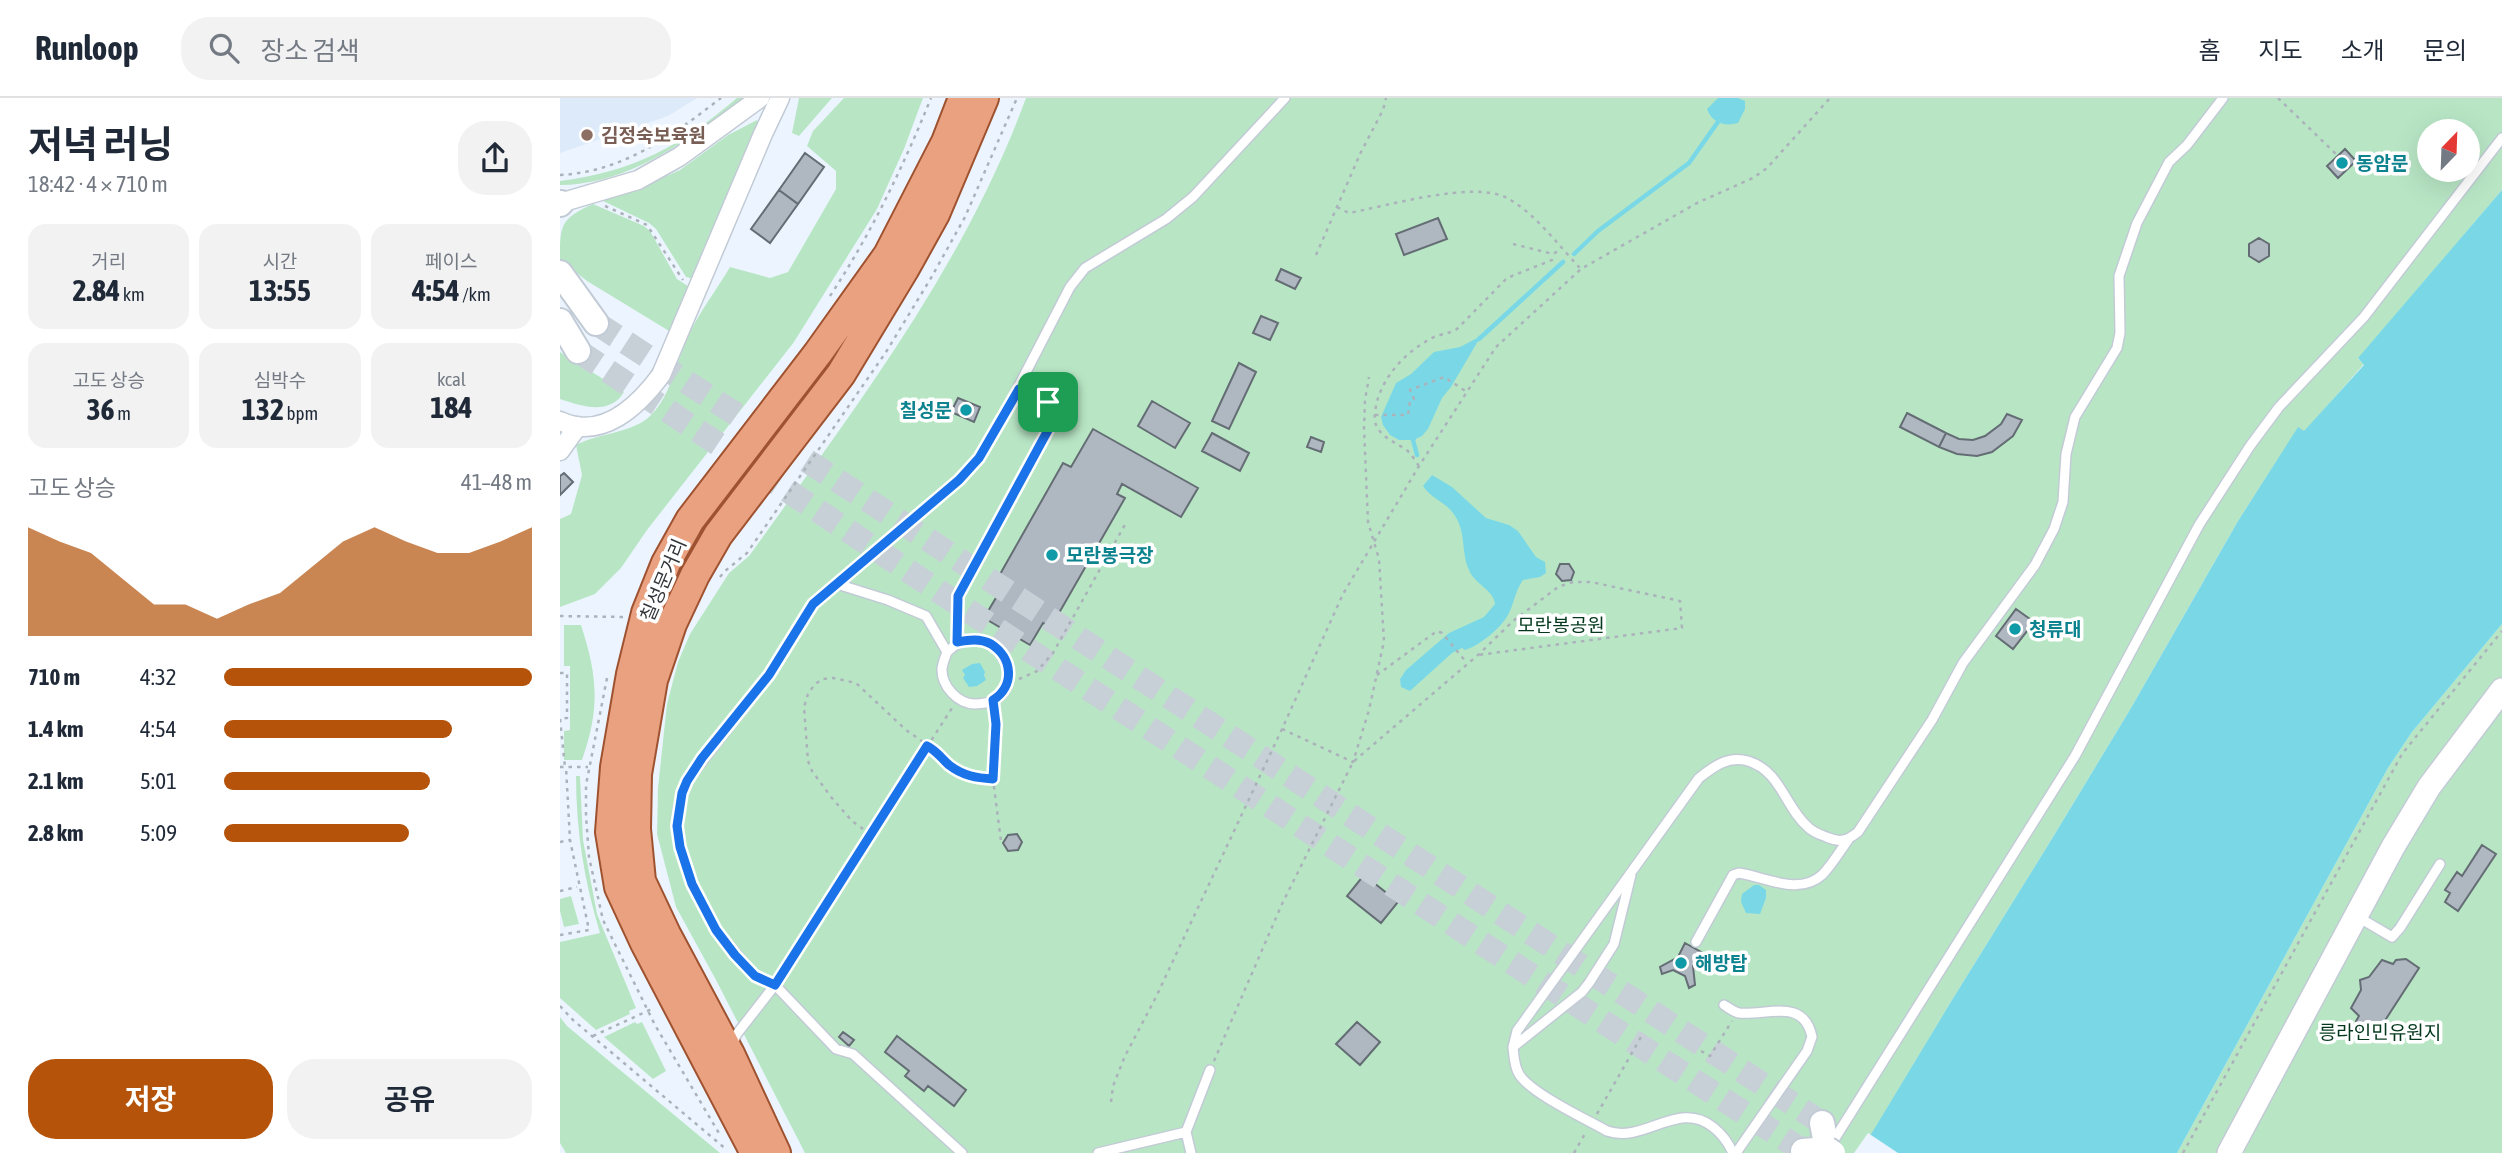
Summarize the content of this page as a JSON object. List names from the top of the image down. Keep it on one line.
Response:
{"streets":{"main road":["칠성문거리"]},"parks":["모란봉공원","릉라인민유원지"],"places":["김정숙보육원","동암문","칠성문","모란봉극장","청류대","해방탑"],"north":"top right","page":{"header":"Runloop","search":"장소 검색","nav":["홈","지도","소개","문의"],"heading":["저녁 러닝","18:42 · 4 × 710 m"],"stats":[["거리","2.84 km"],["시간","13:55"],["페이스","4:54 /km"],["고도 상승","36 m"],["심박수","132 bpm"],["kcal","184"]],"chart":["고도 상승","41–48 m"],"list":[{"name":"710 m","note":"4:32"},{"name":"1.4 km","note":"4:54"},{"name":"2.1 km","note":"5:01"},{"name":"2.8 km","note":"5:09"}],"buttons":["저장","공유"]}}
